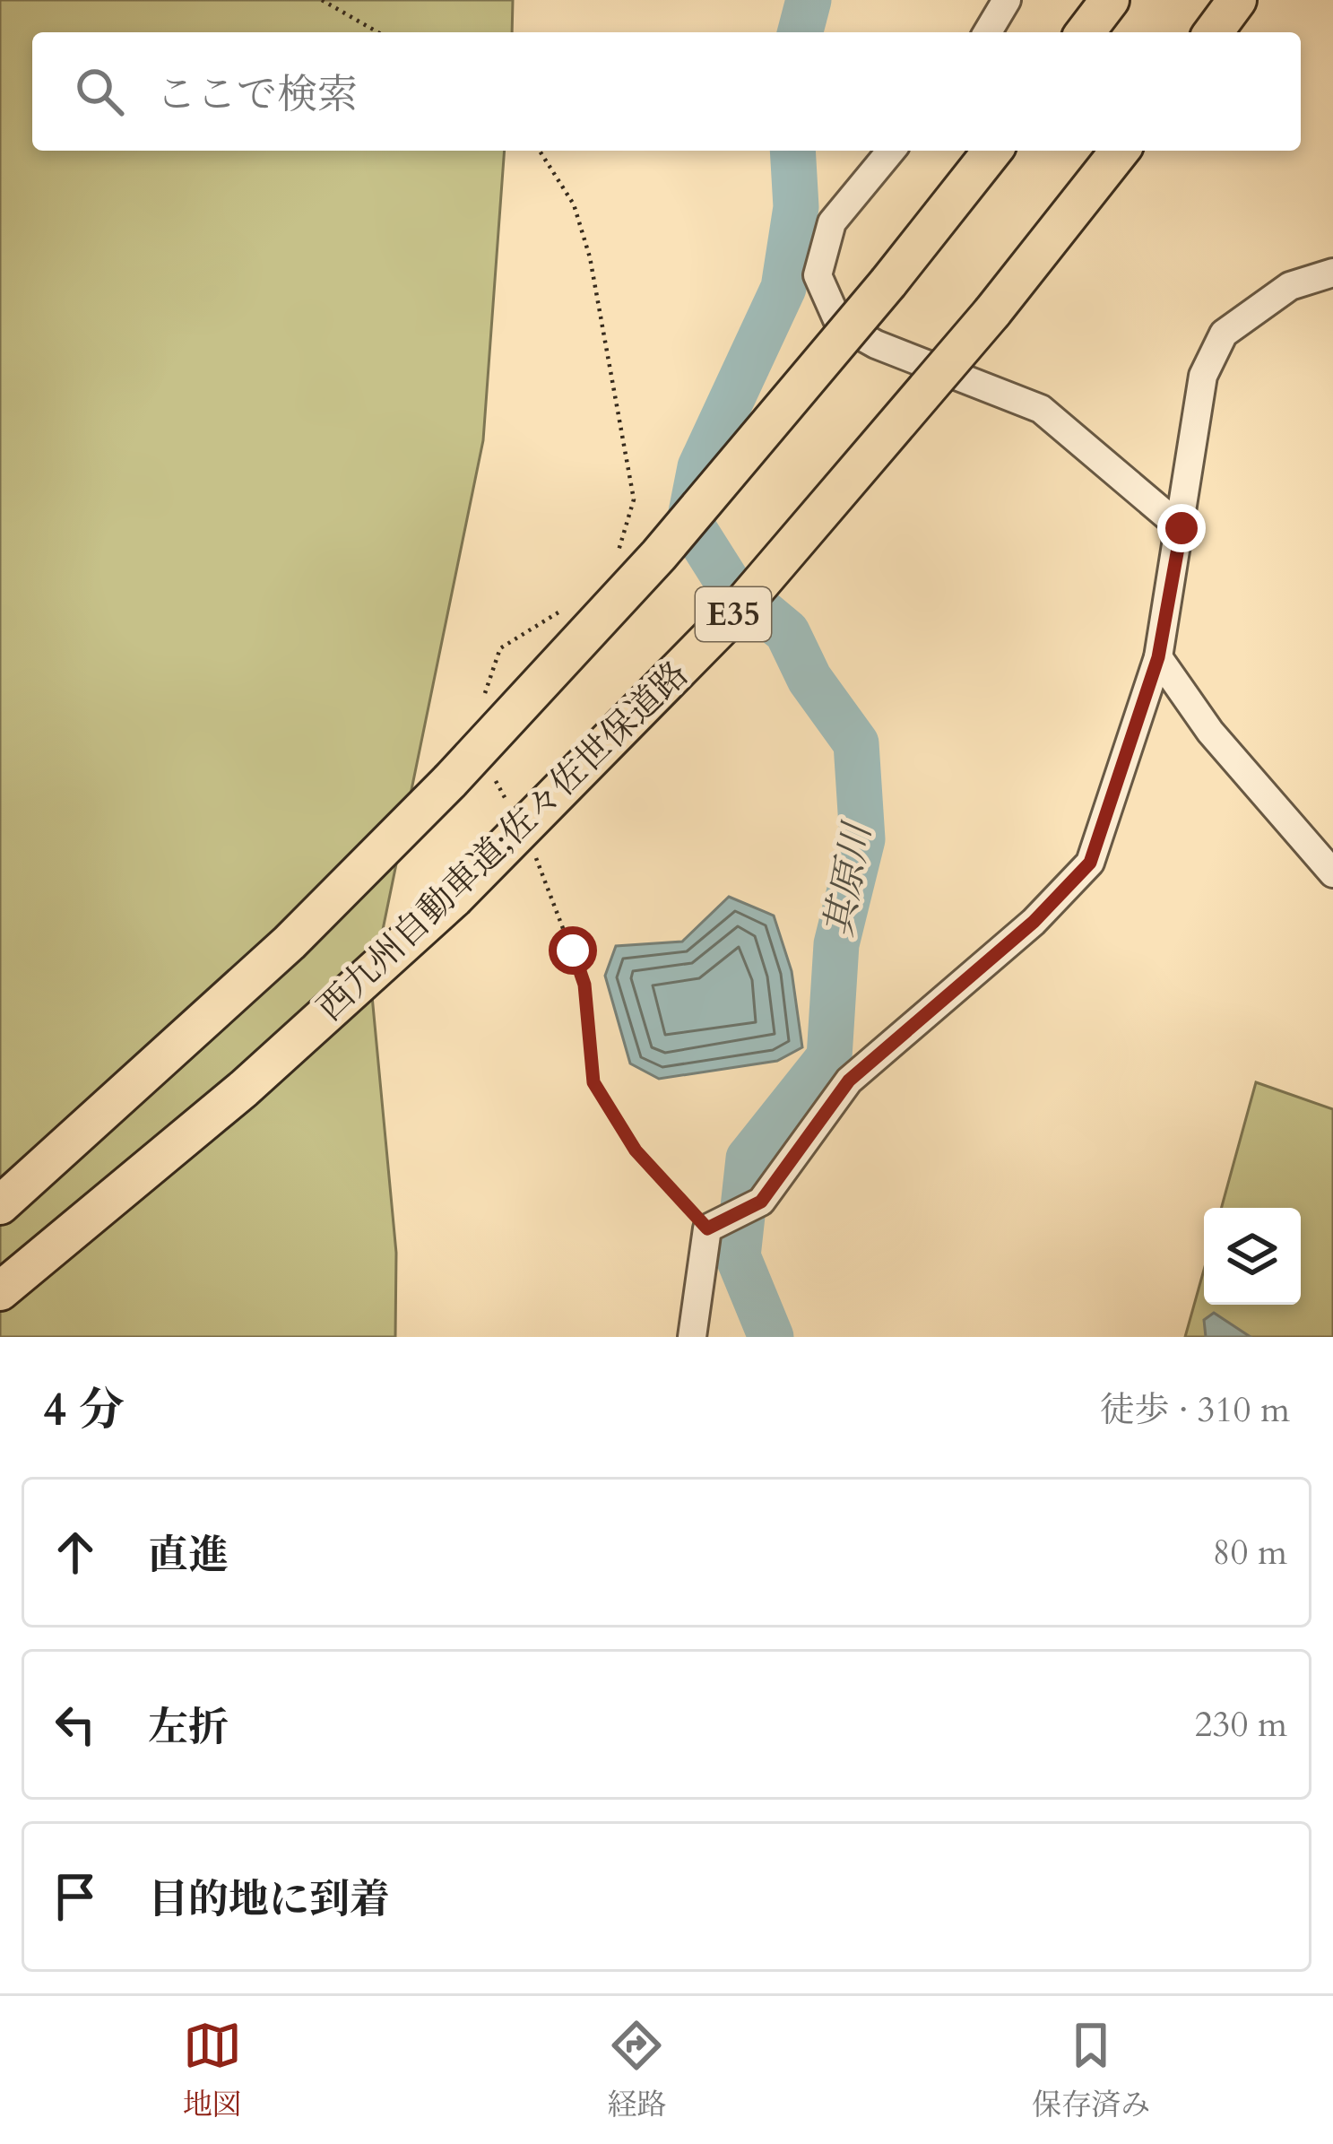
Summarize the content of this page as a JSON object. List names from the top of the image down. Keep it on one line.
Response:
{"streets":{"highway":["E35","西九州自動車道;佐々佐世保道路"]},"water":["其原川"],"page":{"search":"ここで検索","heading":["4 分","徒歩 · 310 m"],"list":[["直進","80 m"],["左折","230 m"],"目的地に到着"],"nav":["地図","経路","保存済み"]}}
